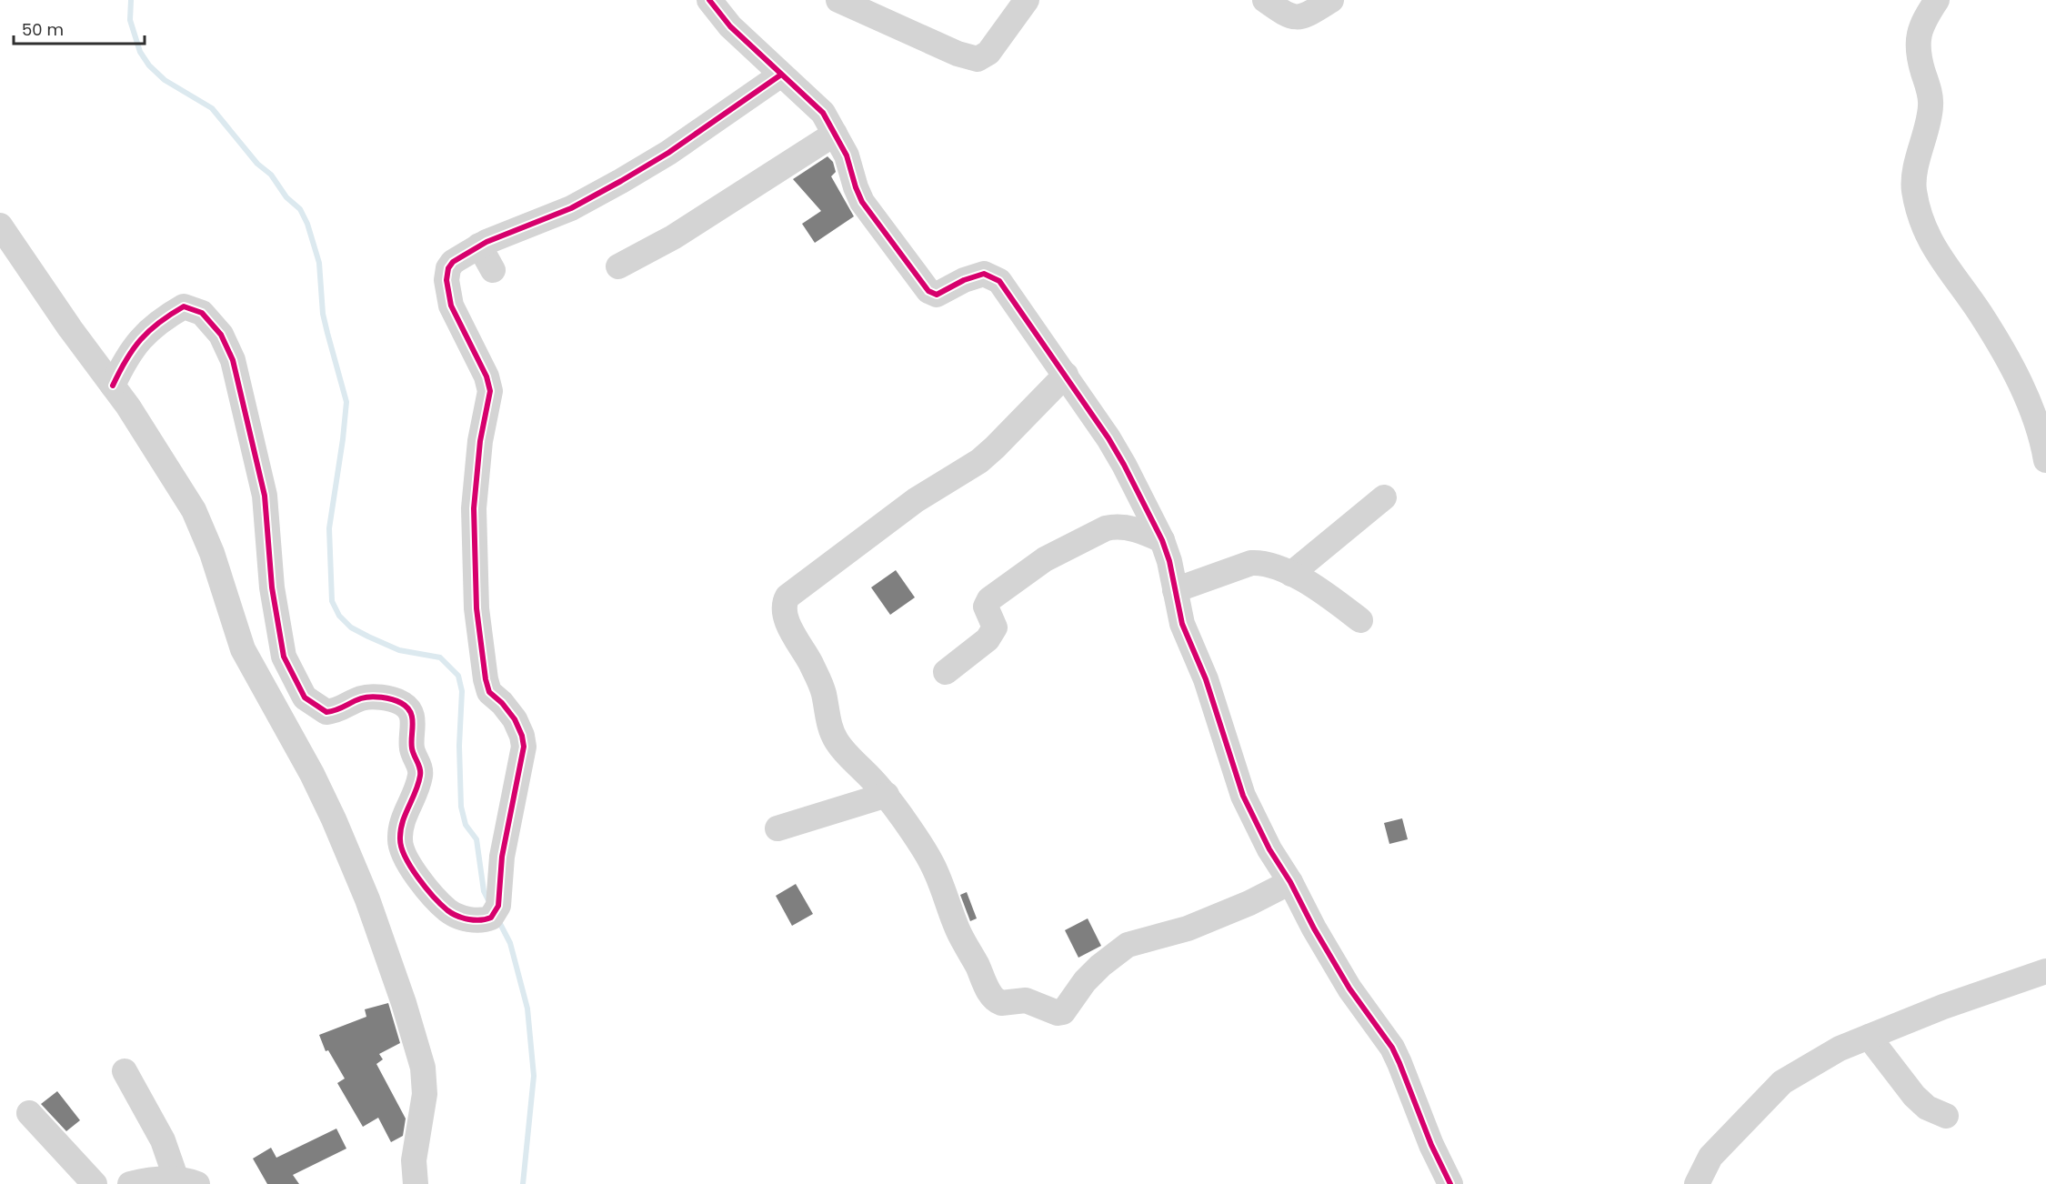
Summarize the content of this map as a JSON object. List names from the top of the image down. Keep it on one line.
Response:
{"scale_bar":"50 m"}
